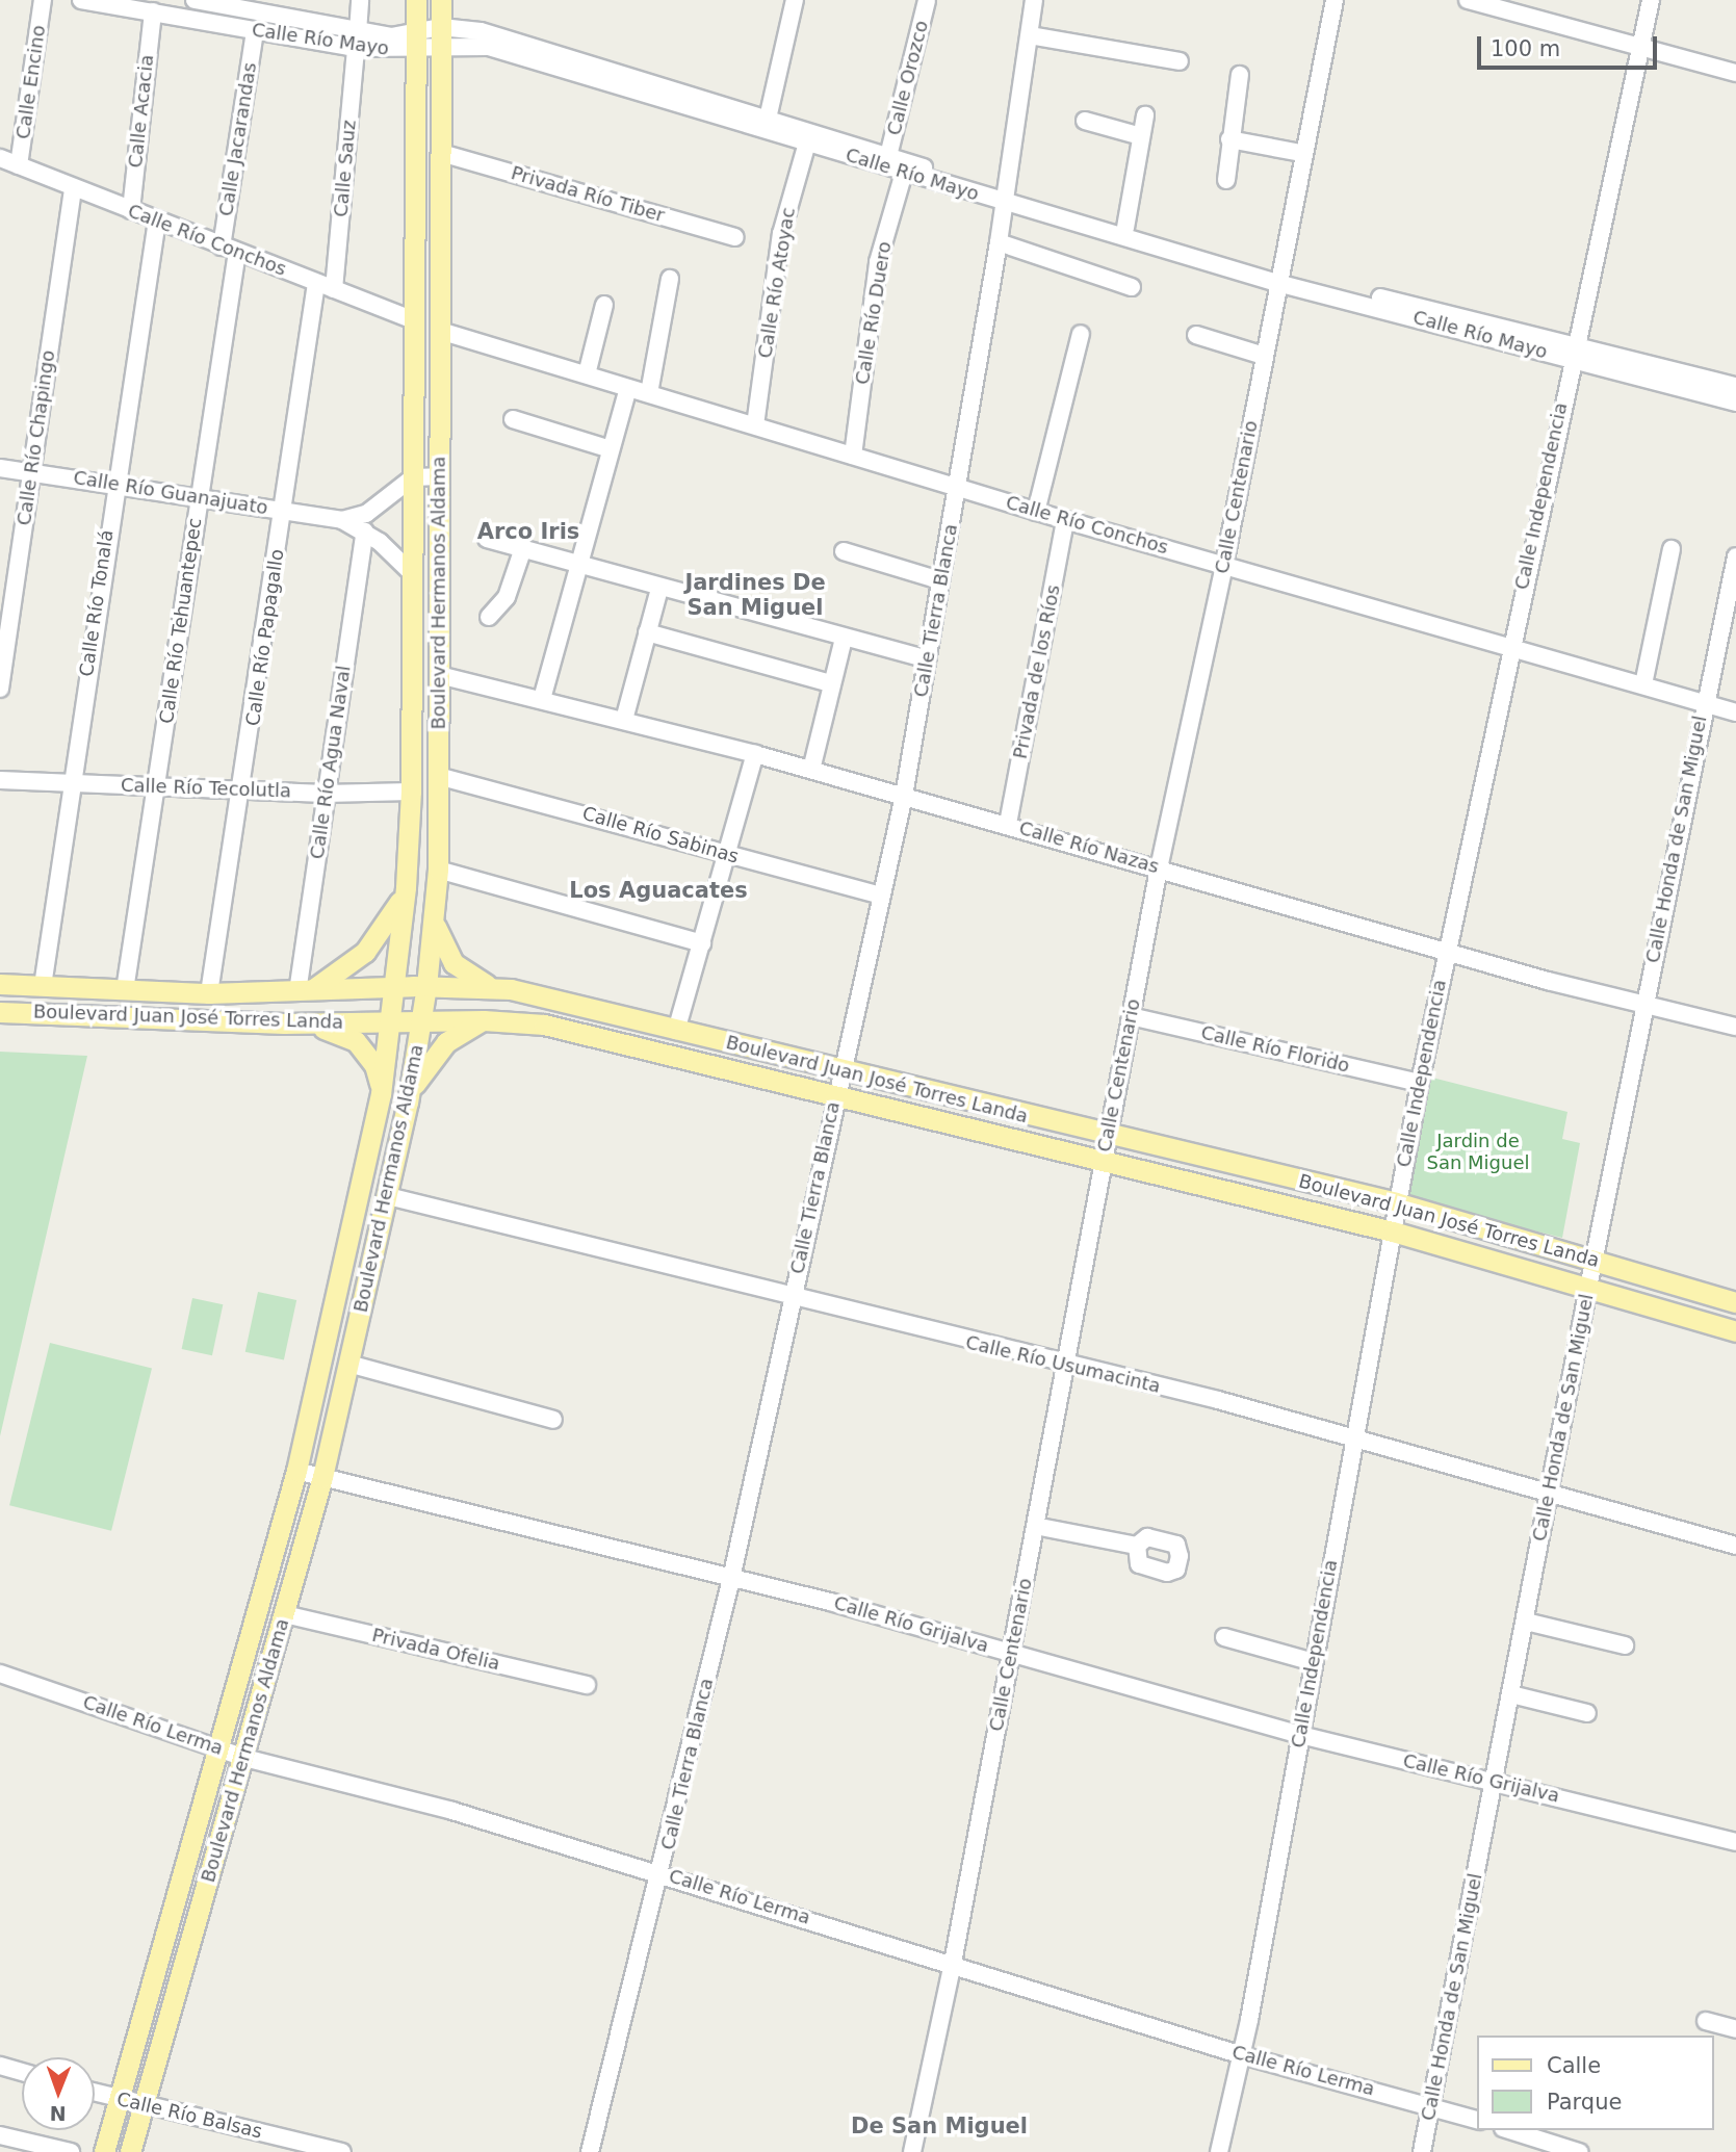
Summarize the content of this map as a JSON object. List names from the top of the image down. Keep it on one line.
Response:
{"streets":{"main road":["Boulevard Hermanos Aldama","Boulevard Juan José Torres Landa"],"street":["Calle Río Mayo","Calle Orozco","Calle Encino","Calle Acacia","Calle Jacarandas","Calle Sauz","Privada Río Tiber","Calle Río Conchos","Calle Río Atoyac","Calle Río Duero","Calle Río Chapingo","Calle Río Guanajuato","Calle Independencia","Calle Centenario","Calle Río Tonalá","Calle Tierra Blanca","Calle Río Tehuantepec","Calle Río Papagallo","Privada de los Ríos","Calle Río Agua Naval","Calle Río Tecolutla","Calle Río Sabinas","Calle Honda de San Miguel","Calle Río Nazas","Calle Río Florido","Calle Río Usumacinta","Calle Río Grijalva","Privada Ofelia","Calle Río Lerma","Calle Río Balsas"]},"crossings":[["Calle Río Mayo","Calle Orozco"],["Calle Río Mayo","Calle Acacia"],["Calle Río Mayo","Calle Jacarandas"],["Calle Río Mayo","Calle Sauz"],["Calle Río Mayo","Calle Río Atoyac"],["Calle Río Mayo","Calle Río Duero"],["Calle Río Mayo","Calle Independencia"],["Calle Río Mayo","Calle Centenario"],["Calle Río Mayo","Boulevard Hermanos Aldama"],["Calle Río Mayo","Calle Tierra Blanca"],["Calle Encino","Calle Río Conchos"],["Calle Acacia","Calle Río Conchos"],["Calle Jacarandas","Calle Río Conchos"],["Calle Jacarandas","Calle Río Tehuantepec"],["Calle Sauz","Calle Río Conchos"],["Privada Río Tiber","Boulevard Hermanos Aldama"],["Calle Río Conchos","Calle Río Atoyac"],["Calle Río Conchos","Calle Río Duero"],["Calle Río Conchos","Calle Río Chapingo"],["Calle Río Conchos","Calle Independencia"],["Calle Río Conchos","Calle Centenario"],["Calle Río Conchos","Boulevard Hermanos Aldama"],["Calle Río Conchos","Calle Río Tonalá"],["Calle Río Conchos","Calle Tierra Blanca"],["Calle Río Conchos","Calle Río Tehuantepec"],["Calle Río Conchos","Calle Río Papagallo"],["Calle Río Conchos","Privada de los Ríos"],["Calle Río Conchos","Calle Honda de San Miguel"],["Calle Río Chapingo","Calle Río Guanajuato"],["Calle Río Guanajuato","Boulevard Hermanos Aldama"],["Calle Río Guanajuato","Calle Río Tonalá"],["Calle Río Guanajuato","Calle Río Tehuantepec"],["Calle Río Guanajuato","Calle Río Papagallo"],["Calle Río Guanajuato","Calle Río Agua Naval"],["Calle Independencia","Calle Río Nazas"],["Calle Independencia","Boulevard Juan José Torres Landa"],["Calle Independencia","Calle Río Florido"],["Calle Independencia","Calle Río Usumacinta"],["Calle Independencia","Calle Río Grijalva"],["Calle Independencia","Calle Río Lerma"],["Calle Centenario","Calle Río Nazas"],["Calle Centenario","Boulevard Juan José Torres Landa"],["Calle Centenario","Calle Río Florido"],["Calle Centenario","Calle Río Usumacinta"],["Calle Centenario","Calle Río Grijalva"],["Calle Centenario","Calle Río Lerma"],["Boulevard Hermanos Aldama","Calle Río Tecolutla"],["Boulevard Hermanos Aldama","Calle Río Sabinas"],["Boulevard Hermanos Aldama","Calle Río Nazas"],["Boulevard Hermanos Aldama","Boulevard Juan José Torres Landa"],["Boulevard Hermanos Aldama","Calle Río Usumacinta"],["Boulevard Hermanos Aldama","Calle Río Grijalva"],["Boulevard Hermanos Aldama","Privada Ofelia"],["Boulevard Hermanos Aldama","Calle Río Lerma"],["Boulevard Hermanos Aldama","Calle Río Balsas"],["Calle Río Tonalá","Calle Río Tecolutla"],["Calle Río Tonalá","Boulevard Juan José Torres Landa"],["Calle Tierra Blanca","Calle Río Sabinas"],["Calle Tierra Blanca","Calle Río Nazas"],["Calle Tierra Blanca","Boulevard Juan José Torres Landa"],["Calle Tierra Blanca","Calle Río Usumacinta"],["Calle Tierra Blanca","Calle Río Grijalva"],["Calle Tierra Blanca","Calle Río Lerma"],["Calle Río Tehuantepec","Calle Río Tecolutla"],["Calle Río Tehuantepec","Boulevard Juan José Torres Landa"],["Calle Río Papagallo","Calle Río Tecolutla"],["Calle Río Papagallo","Boulevard Juan José Torres Landa"],["Privada de los Ríos","Calle Río Nazas"],["Calle Río Agua Naval","Calle Río Tecolutla"],["Calle Río Agua Naval","Boulevard Juan José Torres Landa"],["Calle Honda de San Miguel","Calle Río Nazas"],["Calle Honda de San Miguel","Boulevard Juan José Torres Landa"],["Calle Honda de San Miguel","Calle Río Usumacinta"],["Calle Honda de San Miguel","Calle Río Grijalva"],["Calle Honda de San Miguel","Calle Río Lerma"]],"districts":["Arco Iris","Jardines De San Miguel","Los Aguacates","De San Miguel"],"parks":["Jardin de San Miguel"],"legend":["Calle","Parque"],"scale_bar":"100 m","north":"bottom"}
